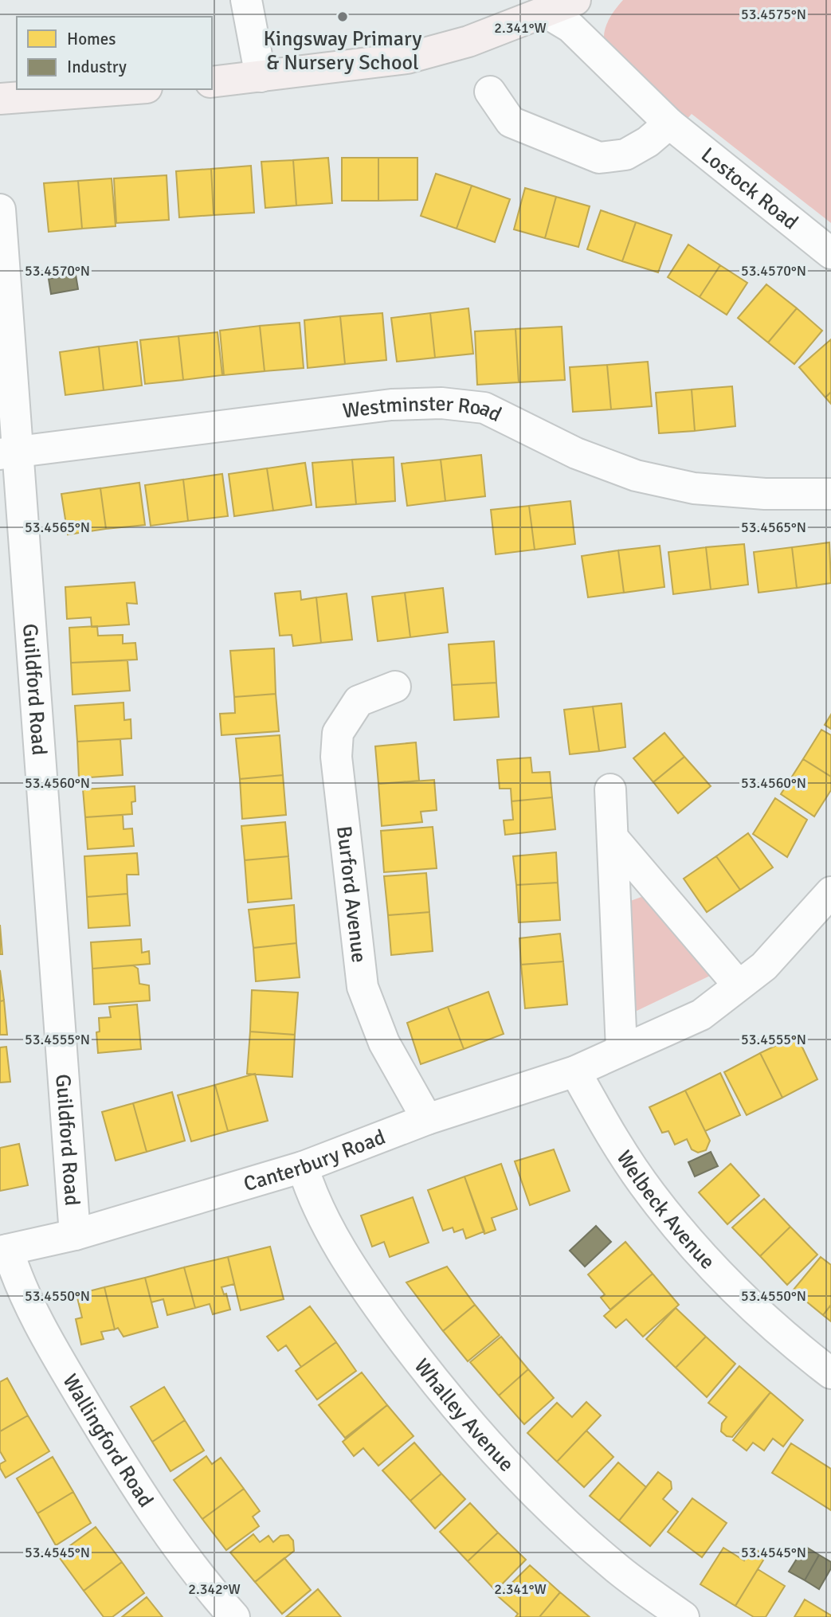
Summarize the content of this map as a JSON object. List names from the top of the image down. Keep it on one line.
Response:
{"streets":{"street":["Lostock Road","Westminster Road","Guildford Road","Burford Avenue","Canterbury Road","Welbeck Avenue","Whalley Avenue","Wallingford Road"]},"crossings":[["Westminster Road","Guildford Road"],["Guildford Road","Canterbury Road"],["Burford Avenue","Canterbury Road"],["Canterbury Road","Welbeck Avenue"],["Canterbury Road","Whalley Avenue"],["Canterbury Road","Wallingford Road"]],"places":["Kingsway Primary & Nursery School"],"legend":["Homes","Industry"],"coordinates":["53.4575°N","2.341°W","53.4570°N","53.4565°N","53.4560°N","53.4555°N","53.4550°N","53.4545°N","2.342°W"]}
